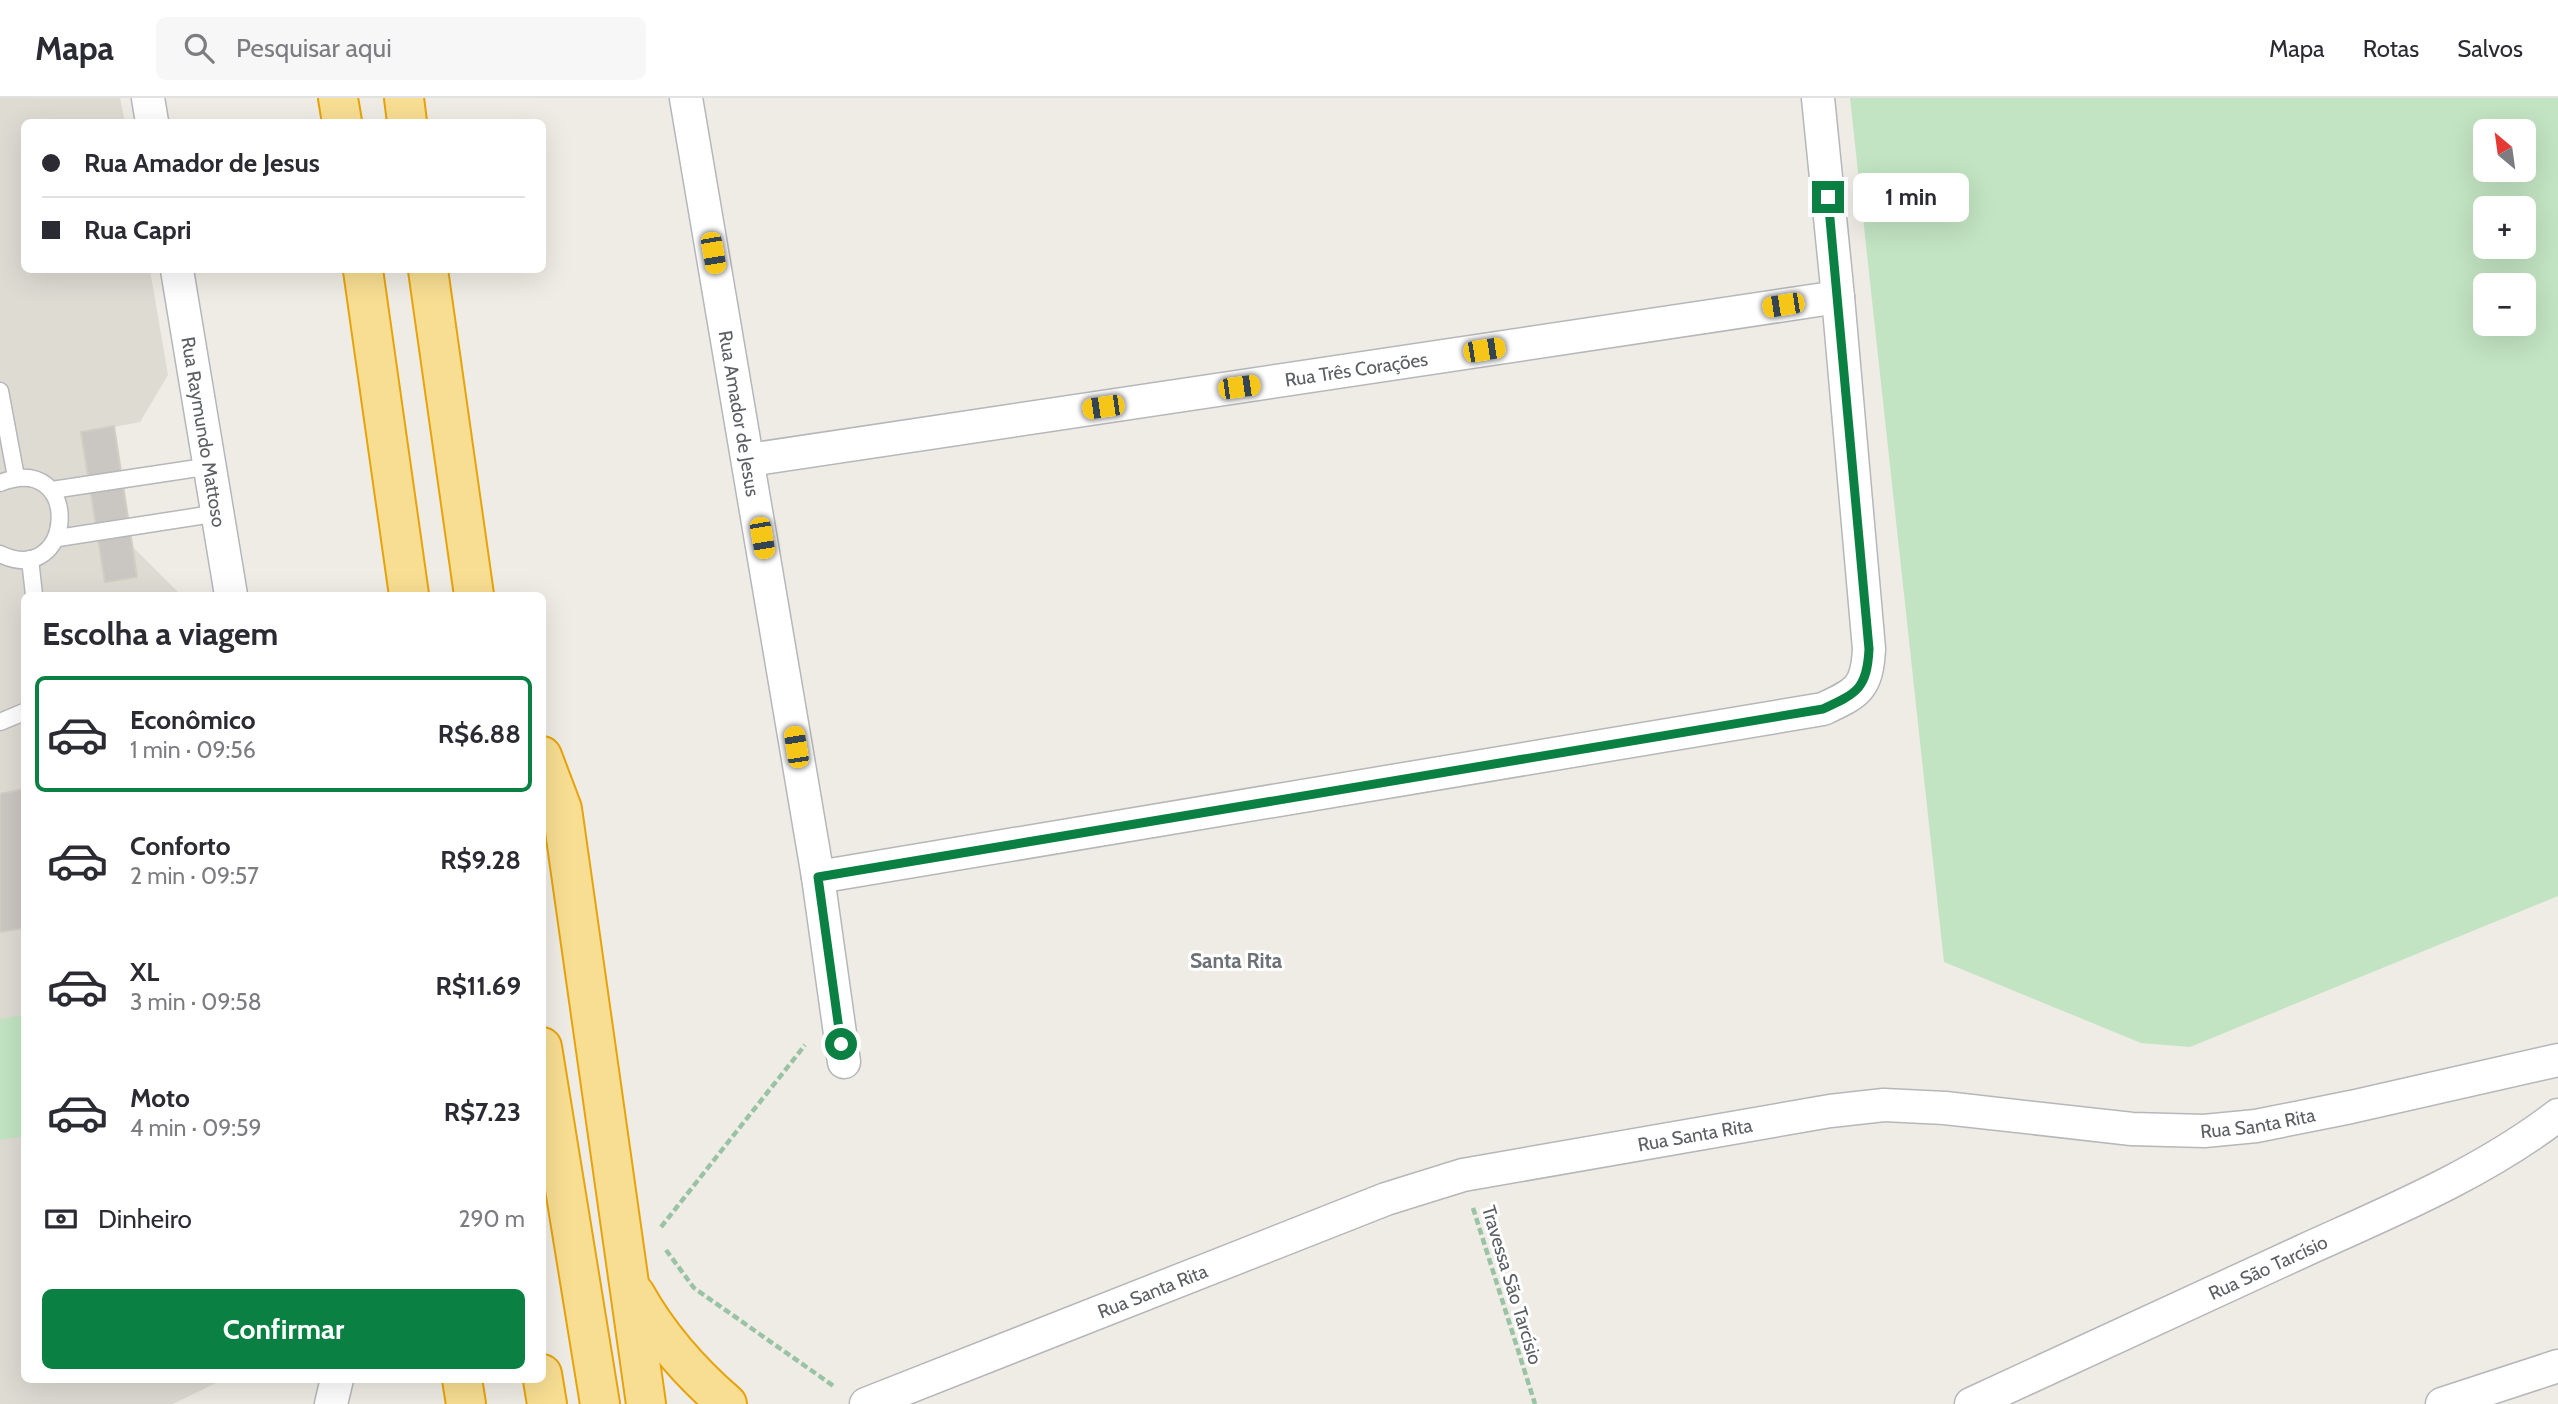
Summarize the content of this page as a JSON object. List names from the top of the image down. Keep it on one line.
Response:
{"streets":{"street":["Rua Três Corações","Rua Amador de Jesus","Rua Raymundo Mattoso","Rua Santa Rita","Rua São Tarcísio"],"path":["Travessa São Tarcísio"]},"crossings":[["Rua Três Corações","Rua Amador de Jesus"],["Rua Santa Rita","Travessa São Tarcísio"]],"districts":["Santa Rita"],"north":"top left","page":{"header":"Mapa","search":"Pesquisar aqui","nav":["Mapa","Rotas","Salvos"],"map_buttons":["+","−"],"banner":["Rua Amador de Jesus","Rua Capri"],"bubble":"1 min","heading":"Escolha a viagem","list":[{"name":"Econômico","note":"1 min · 09:56","value":"R$6.88"},{"name":"Conforto","note":"2 min · 09:57","value":"R$9.28"},{"name":"XL","note":"3 min · 09:58","value":"R$11.69"},{"name":"Moto","note":"4 min · 09:59","value":"R$7.23"}],"pay":["Dinheiro","290 m"],"buttons":"Confirmar"}}
